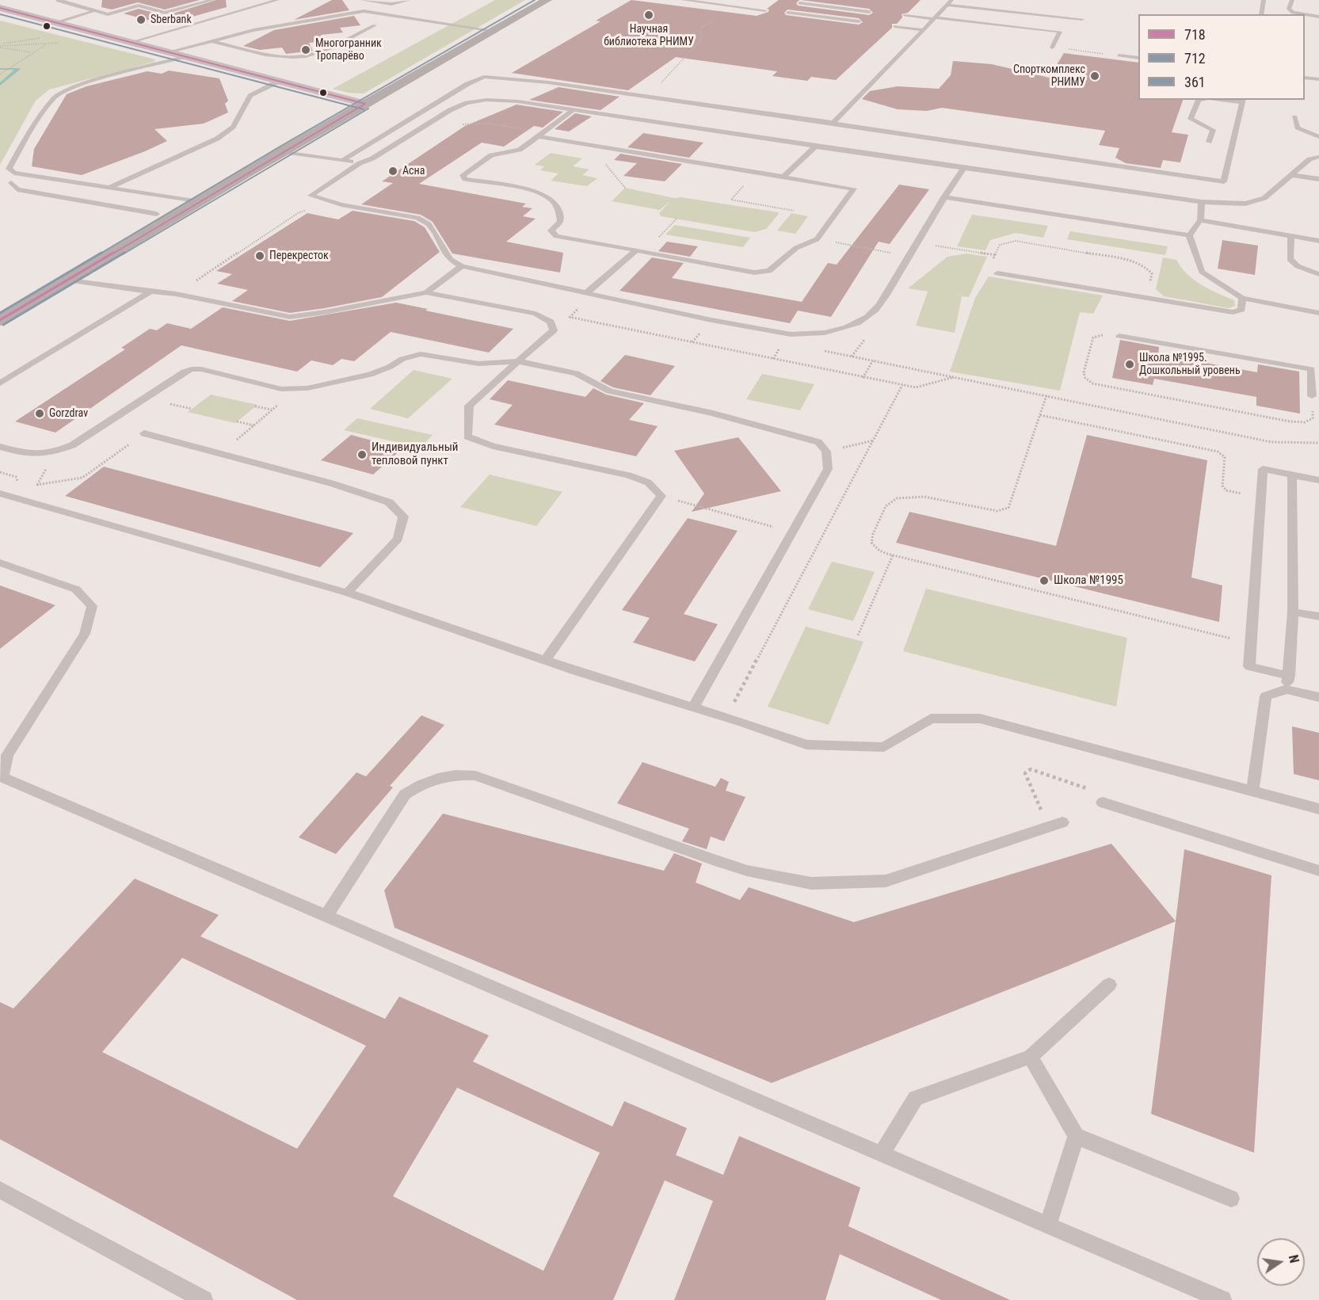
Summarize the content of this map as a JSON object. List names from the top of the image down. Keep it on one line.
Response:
{"places":["Научная библиотека РНИМУ","Sberbank","Многогранник Тропарёво","Спорткомплекс РНИМУ","Асна","Перекресток","Школа №1995. Дошкольный уровень","Gorzdrav","Индивидуальный тепловой пункт","Школа №1995"],"lines":["transit line 361","transit line 718","transit line 712"],"legend":["718","712","361"],"north":"right"}
